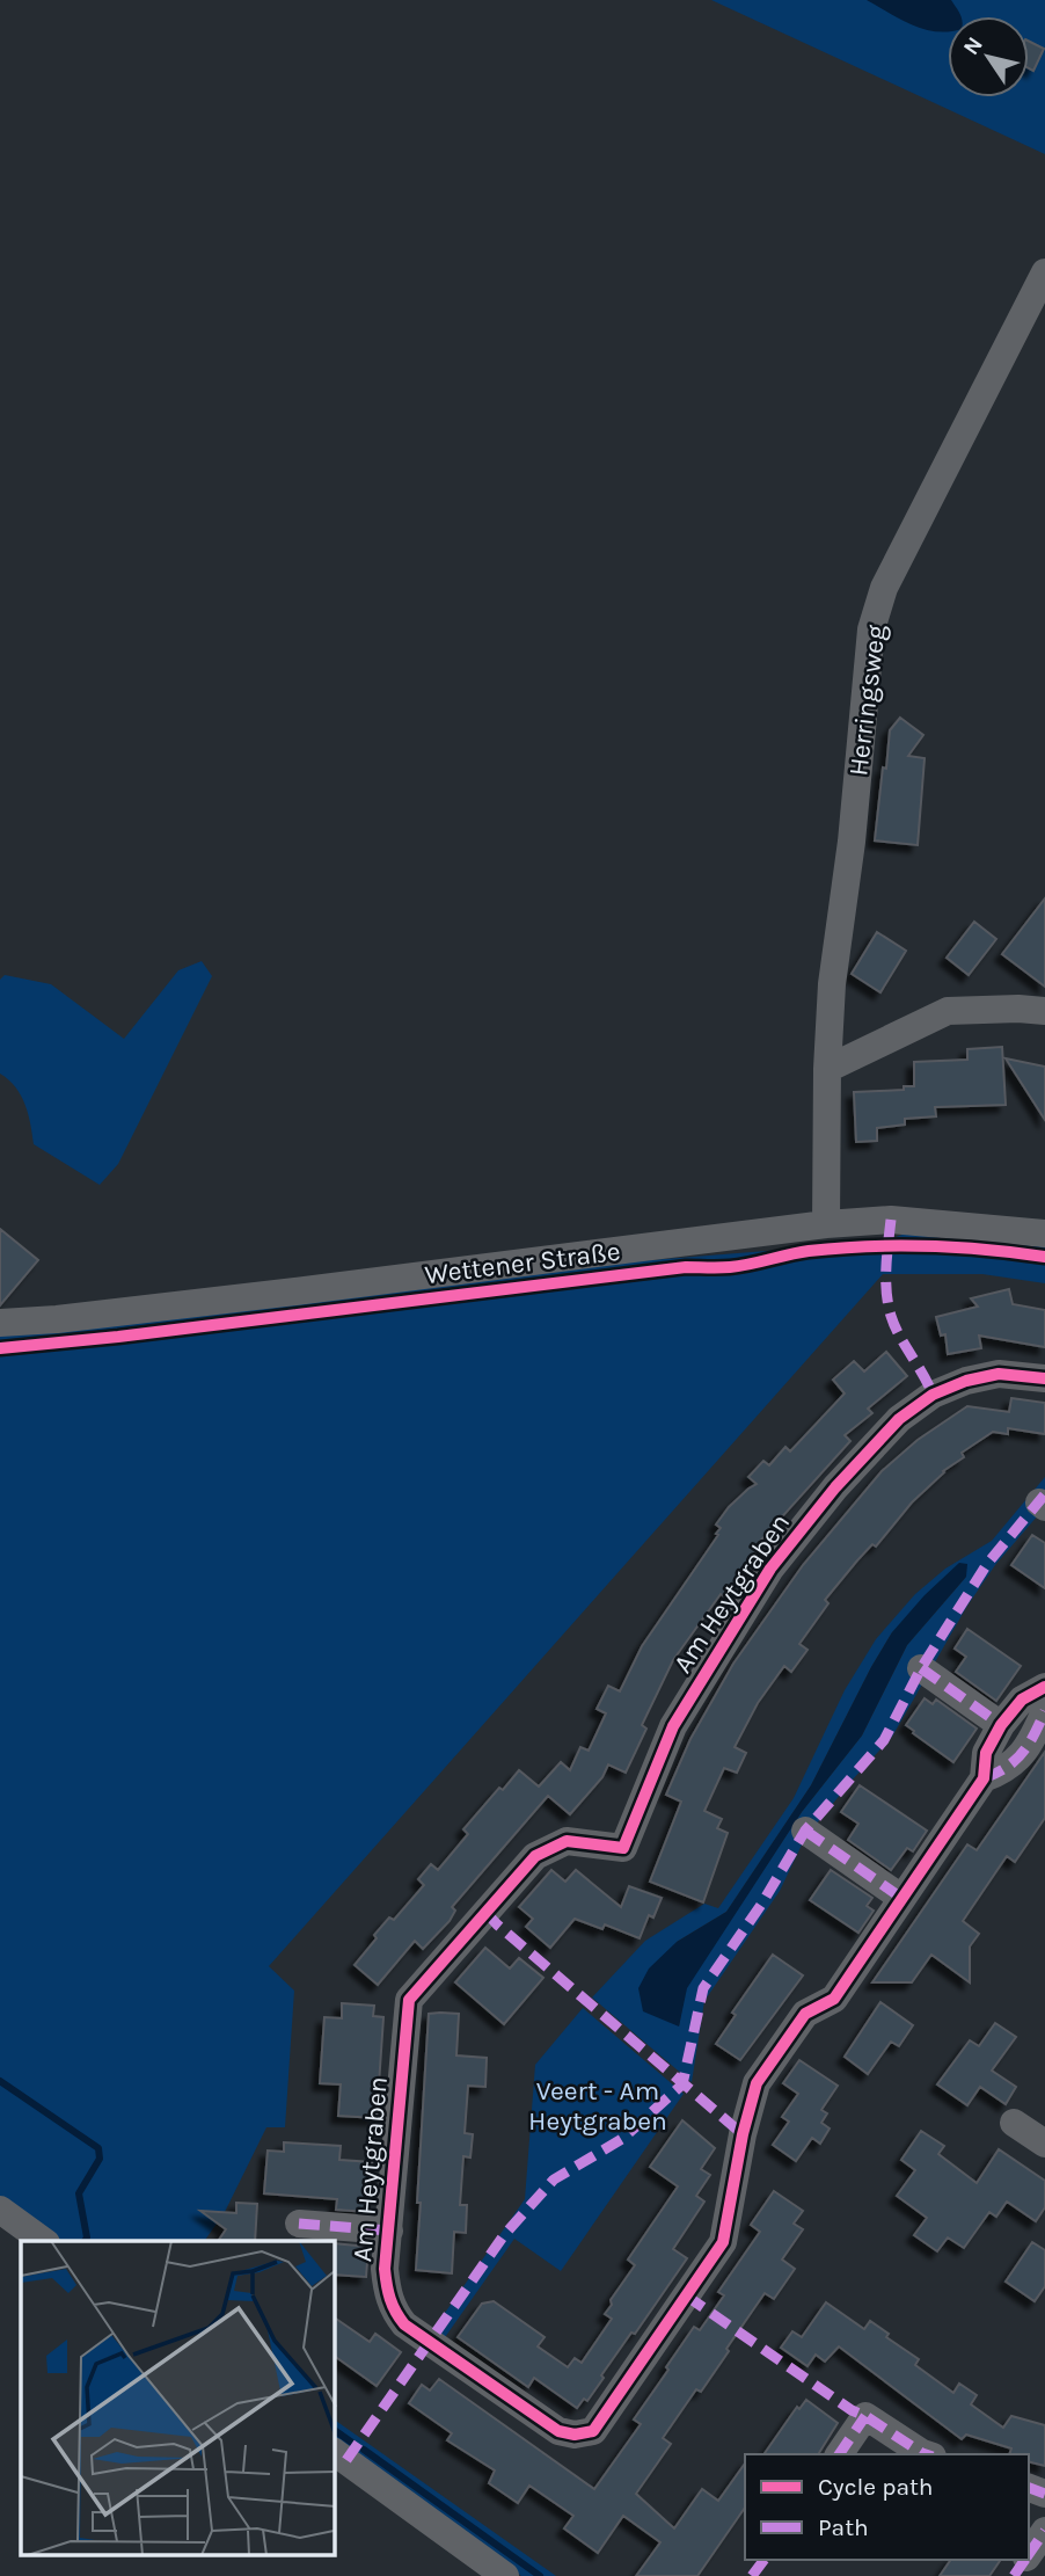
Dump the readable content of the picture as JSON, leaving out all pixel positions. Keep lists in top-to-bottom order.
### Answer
{
  "streets": {
    "street": ["Herringsweg", "Wettener Straße", "Am Heytgraben"]
  },
  "crossings": [
    ["Herringsweg", "Wettener Straße"]
  ],
  "parks": ["Veert - Am Heytgraben"],
  "legend": ["Cycle path", "Path"],
  "north": "top left"
}
